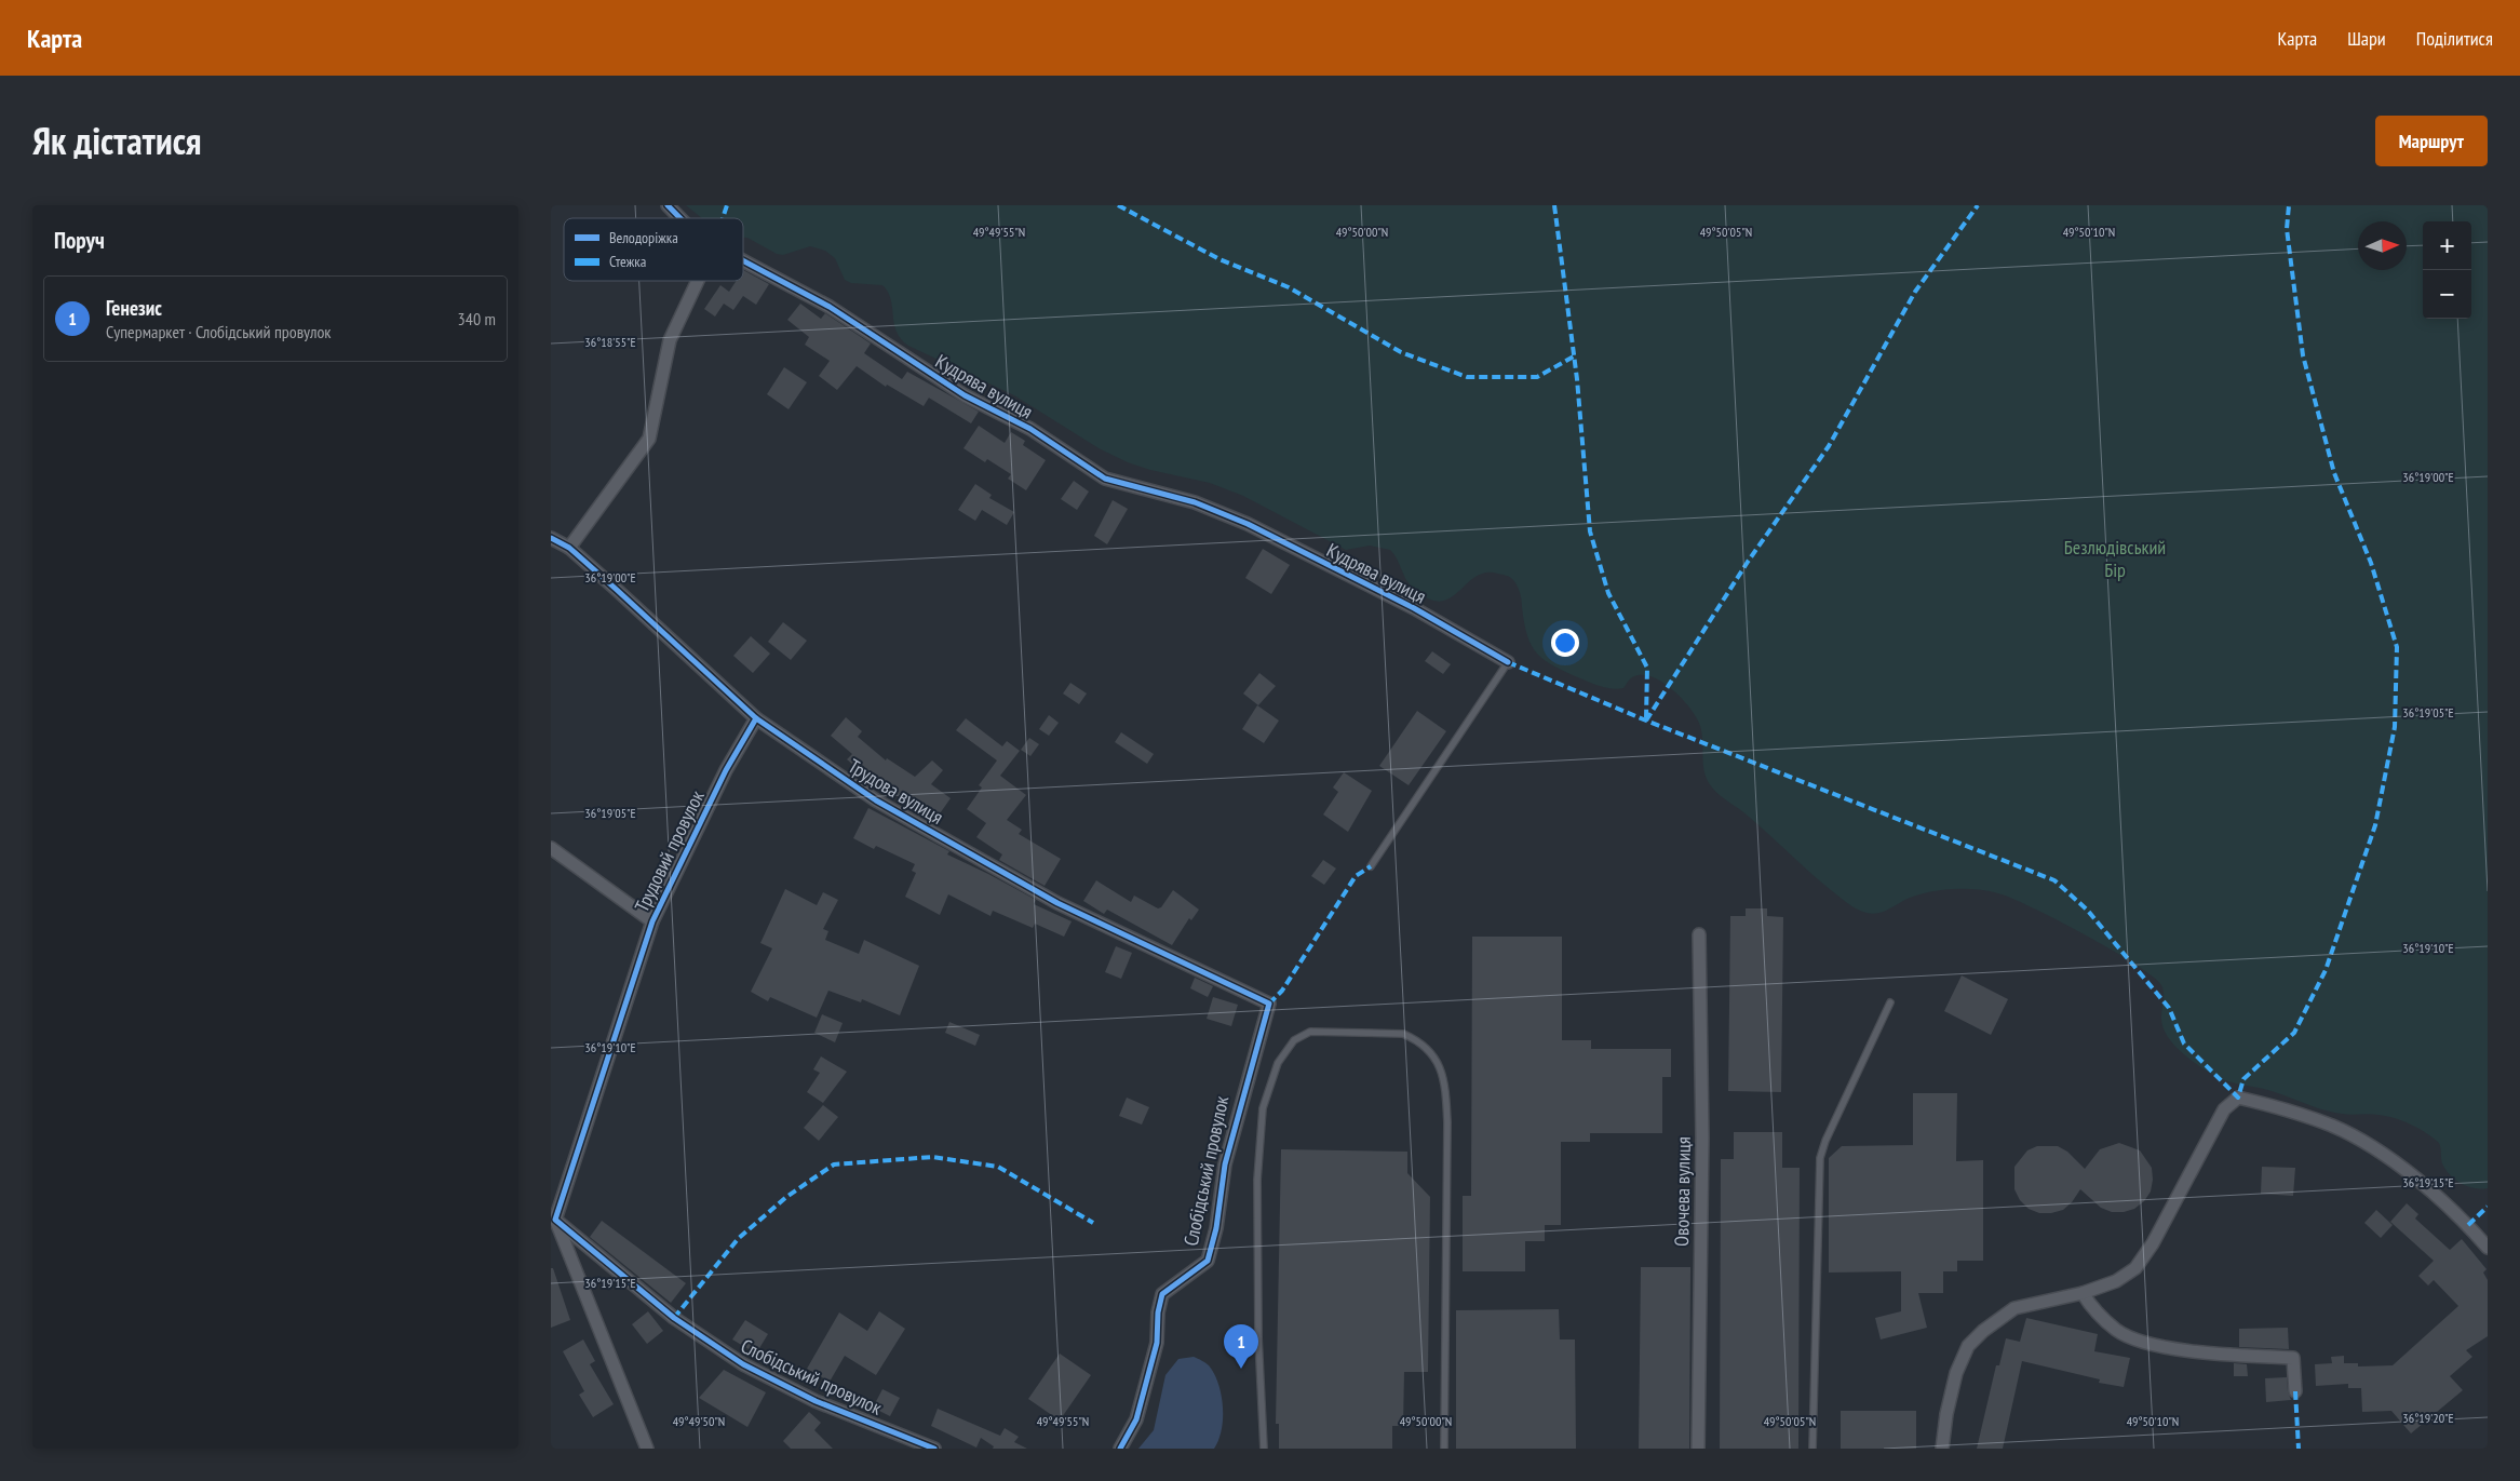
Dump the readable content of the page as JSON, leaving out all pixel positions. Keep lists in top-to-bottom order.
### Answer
{
  "streets": {
    "street": [
      "Кудрява вулиця",
      "Трудова вулиця",
      "Трудовий провулок",
      "Слобідський провулок",
      "Овочева вулиця"
    ]
  },
  "crossings": [
    ["Трудова вулиця", "Трудовий провулок"],
    ["Трудова вулиця", "Слобідський провулок"],
    ["Трудовий провулок", "Слобідський провулок"]
  ],
  "parks": ["Безлюдівський Бір"],
  "legend": ["Велодоріжка", "Стежка"],
  "north": "right",
  "page": {
    "header": "Карта",
    "nav": ["Карта", "Шари", "Поділитися"],
    "title": "Як дістатися",
    "buttons": "Маршрут",
    "heading": "Поруч",
    "map_buttons": ["+", "−"],
    "list": [
      {
        "mark": "1",
        "name": "Генезис",
        "note": "Супермаркет · Слобідський провулок",
        "value": "340 m"
      }
    ],
    "pins": "1"
  },
  "coordinates": [
    "49°49'55\"N",
    "49°50'00\"N",
    "49°50'05\"N",
    "49°50'10\"N",
    "36°18'55\"E",
    "36°19'00\"E",
    "36°19'05\"E",
    "36°19'10\"E",
    "36°19'15\"E",
    "36°19'20\"E",
    "49°49'50\"N"
  ]
}
